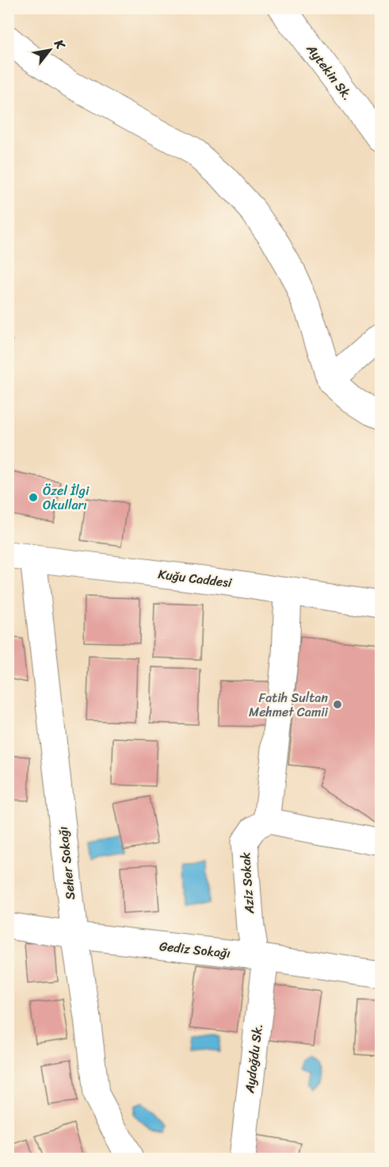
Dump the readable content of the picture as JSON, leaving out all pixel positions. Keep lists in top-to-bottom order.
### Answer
{
  "streets": {
    "street": [
      "Aytekin Sk.",
      "Kuğu Caddesi",
      "Seher Sokağı",
      "Aziz Sokak",
      "Gediz Sokağı",
      "Aydoğdu Sk."
    ]
  },
  "crossings": [
    ["Kuğu Caddesi", "Seher Sokağı"],
    ["Seher Sokağı", "Gediz Sokağı"],
    ["Aziz Sokak", "Gediz Sokağı"],
    ["Aziz Sokak", "Aydoğdu Sk."],
    ["Gediz Sokağı", "Aydoğdu Sk."]
  ],
  "places": ["Özel İlgi Okulları", "Fatih Sultan Mehmet Camii"],
  "north": "top right"
}
